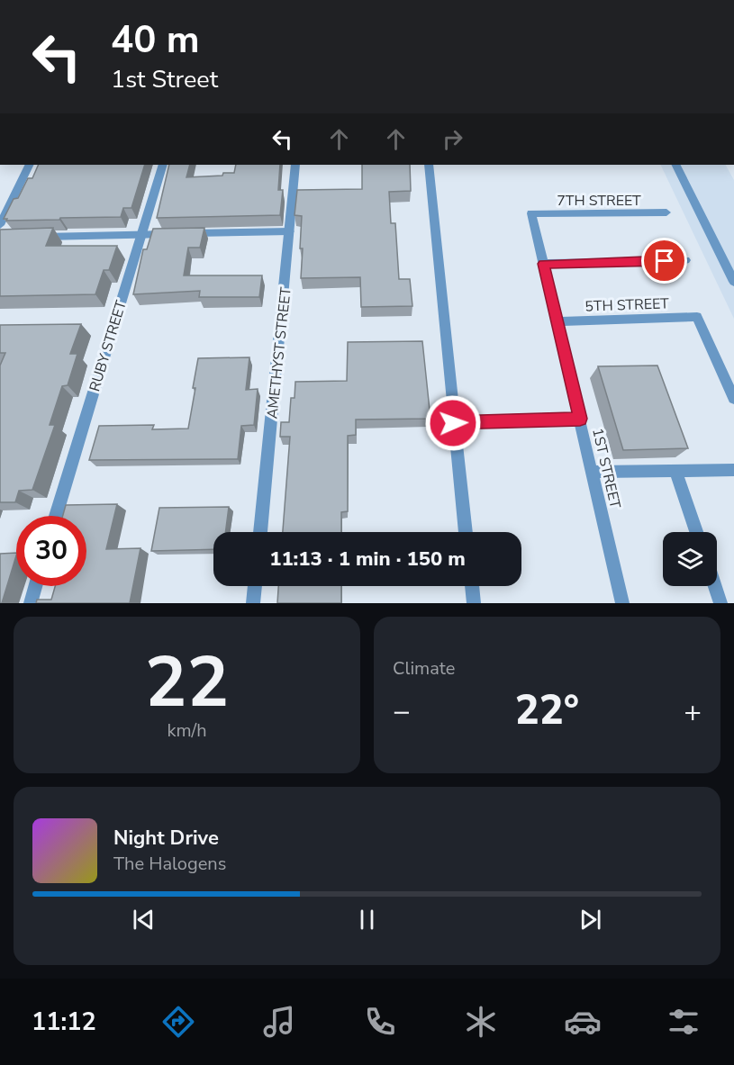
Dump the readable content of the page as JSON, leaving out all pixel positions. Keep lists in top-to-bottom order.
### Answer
{
  "streets": {
    "street": [
      "7TH STREET",
      "5TH STREET",
      "RUBY STREET",
      "AMETHYST STREET",
      "1ST STREET"
    ]
  },
  "crossings": [
    ["7TH STREET", "1ST STREET"],
    ["5TH STREET", "1ST STREET"]
  ],
  "page": {
    "turn": ["40 m", "1st Street"],
    "limit": "30",
    "trip": "11:13 · 1 min · 150 m",
    "tile": [
      ["22", "km/h"],
      "Climate"
    ],
    "heat": ["−", "22°", "+"],
    "song": ["Night Drive", "The Halogens"],
    "tabs": "11:12"
  }
}
